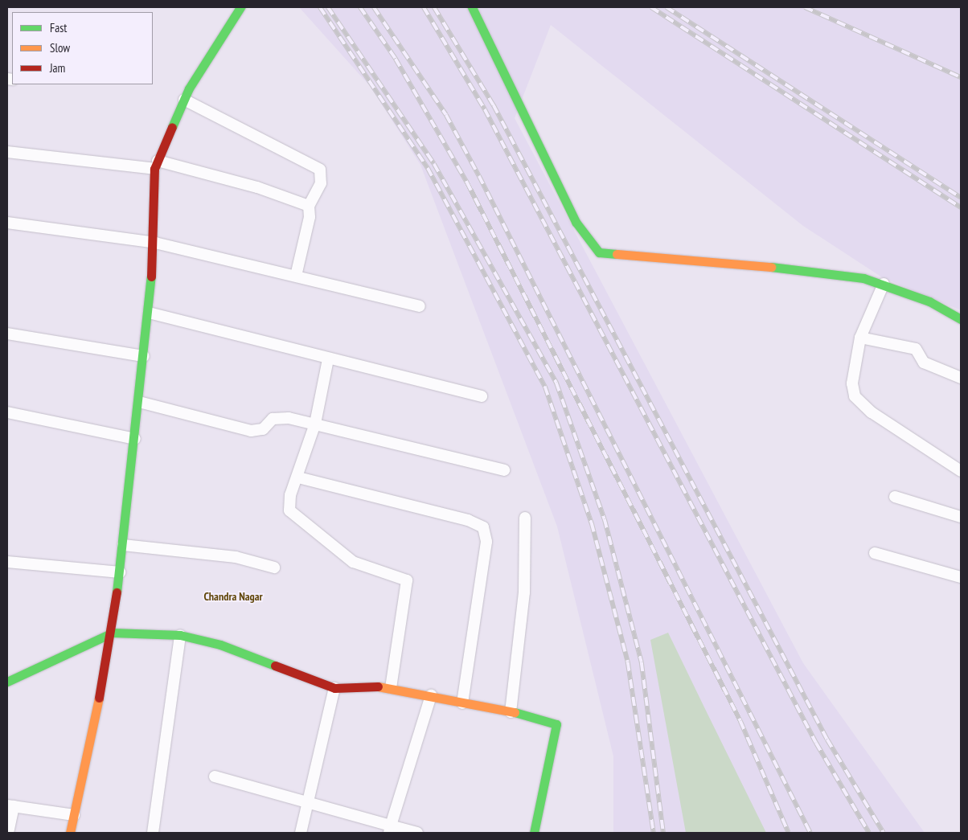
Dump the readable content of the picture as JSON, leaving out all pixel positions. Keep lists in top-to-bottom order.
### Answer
{
  "districts": ["Chandra Nagar"],
  "legend": ["Fast", "Slow", "Jam"]
}
